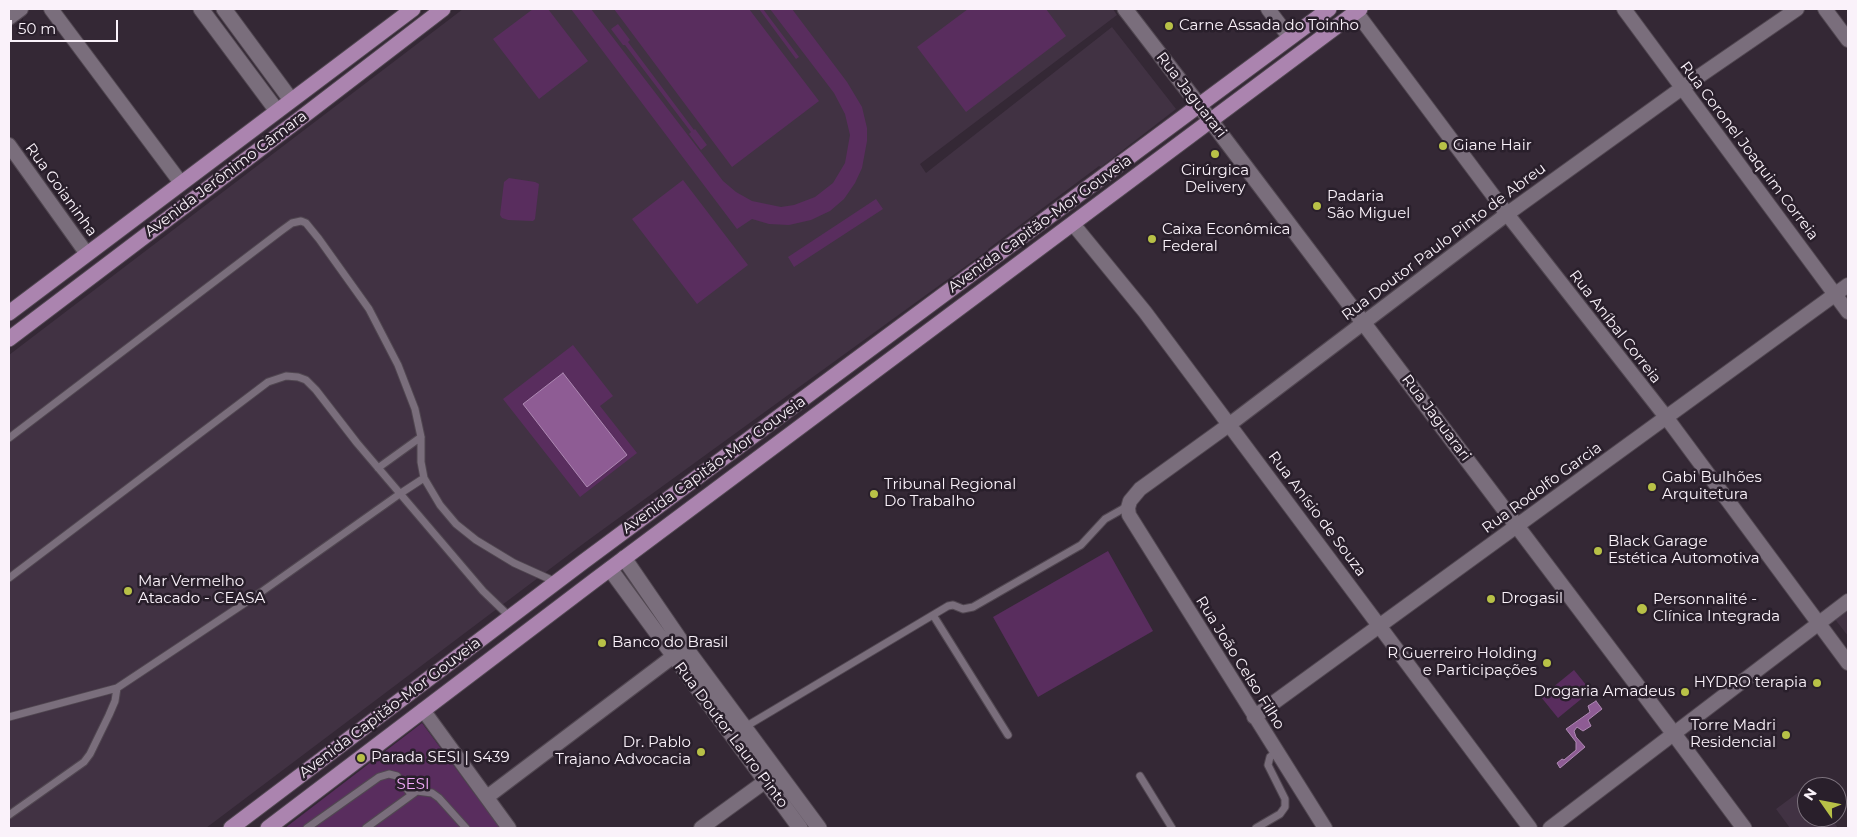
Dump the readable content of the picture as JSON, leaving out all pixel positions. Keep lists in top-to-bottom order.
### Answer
{
  "streets": {
    "main road": [
      "Rua Jaguarari",
      "Avenida Jerônimo Câmara",
      "Avenida Capitão-Mor Gouveia",
      "Rua Doutor Lauro Pinto"
    ],
    "street": [
      "Rua Coronel Joaquim Correia",
      "Rua Goianinha",
      "Rua Doutor Paulo Pinto de Abreu",
      "Rua Aníbal Correia",
      "Rua Rodolfo Garcia",
      "Rua Anísio de Souza",
      "Rua João Celso Filho"
    ]
  },
  "crossings": [
    ["Rua Jaguarari", "Avenida Capitão-Mor Gouveia"],
    ["Rua Jaguarari", "Rua Doutor Paulo Pinto de Abreu"],
    ["Rua Jaguarari", "Rua Rodolfo Garcia"],
    ["Rua Coronel Joaquim Correia", "Rua Doutor Paulo Pinto de Abreu"],
    ["Rua Coronel Joaquim Correia", "Rua Rodolfo Garcia"],
    ["Avenida Jerônimo Câmara", "Rua Goianinha"],
    ["Avenida Capitão-Mor Gouveia", "Rua Aníbal Correia"],
    ["Avenida Capitão-Mor Gouveia", "Rua Anísio de Souza"],
    ["Avenida Capitão-Mor Gouveia", "Rua Doutor Lauro Pinto"],
    ["Rua Doutor Paulo Pinto de Abreu", "Rua Aníbal Correia"],
    ["Rua Doutor Paulo Pinto de Abreu", "Rua Anísio de Souza"],
    ["Rua Doutor Paulo Pinto de Abreu", "Rua João Celso Filho"],
    ["Rua Aníbal Correia", "Rua Rodolfo Garcia"],
    ["Rua Rodolfo Garcia", "Rua Anísio de Souza"],
    ["Rua Rodolfo Garcia", "Rua João Celso Filho"]
  ],
  "parks": ["SESI"],
  "places": [
    "Carne Assada do Toinho",
    "Giane Hair",
    "Cirúrgica Delivery",
    "Padaria São Miguel",
    "Caixa Econômica Federal",
    "Gabi Bulhões Arquitetura",
    "Tribunal Regional Do Trabalho",
    "Black Garage Estética Automotiva",
    "Mar Vermelho Atacado - CEASA",
    "Drogasil",
    "Personnalité - Clínica Integrada",
    "Banco do Brasil",
    "R Guerreiro Holding e Participações",
    "HYDRO terapia",
    "Drogaria Amadeus",
    "Torre Madri Residencial",
    "Dr. Pablo Trajano Advocacia",
    "Parada SESI | S439"
  ],
  "scale_bar": "50 m",
  "north": "top left"
}
